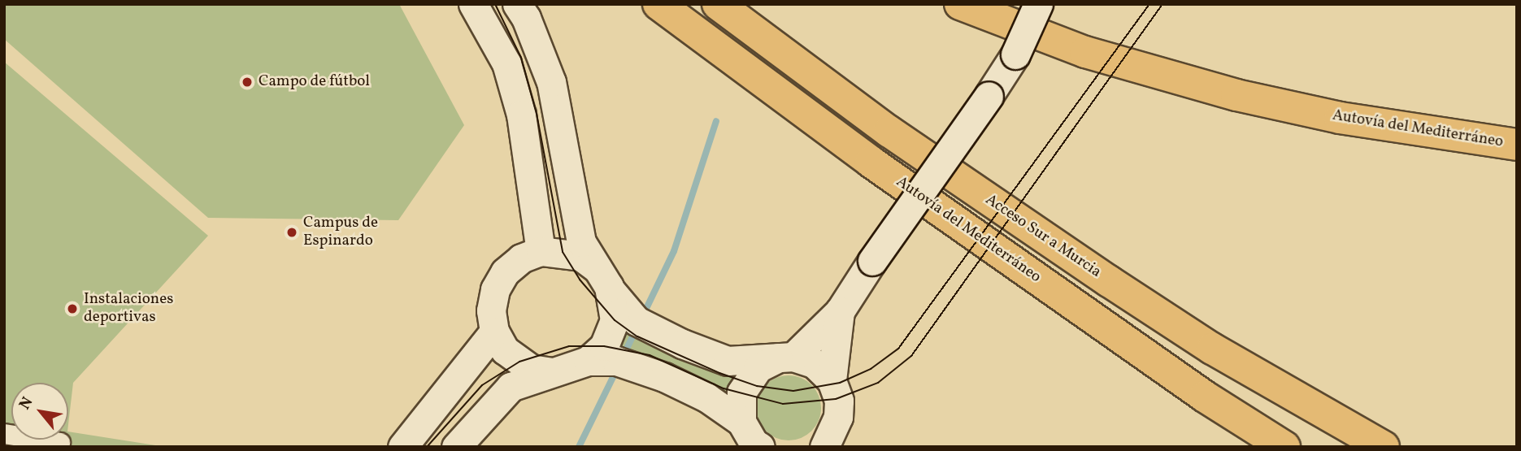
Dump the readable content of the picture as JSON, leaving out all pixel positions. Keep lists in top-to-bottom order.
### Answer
{
  "streets": {
    "highway": ["Autovía del Mediterráneo", "Acceso Sur a Murcia"]
  },
  "places": ["Campo de fútbol", "Campus de Espinardo", "Instalaciones deportivas"],
  "north": "top left"
}
